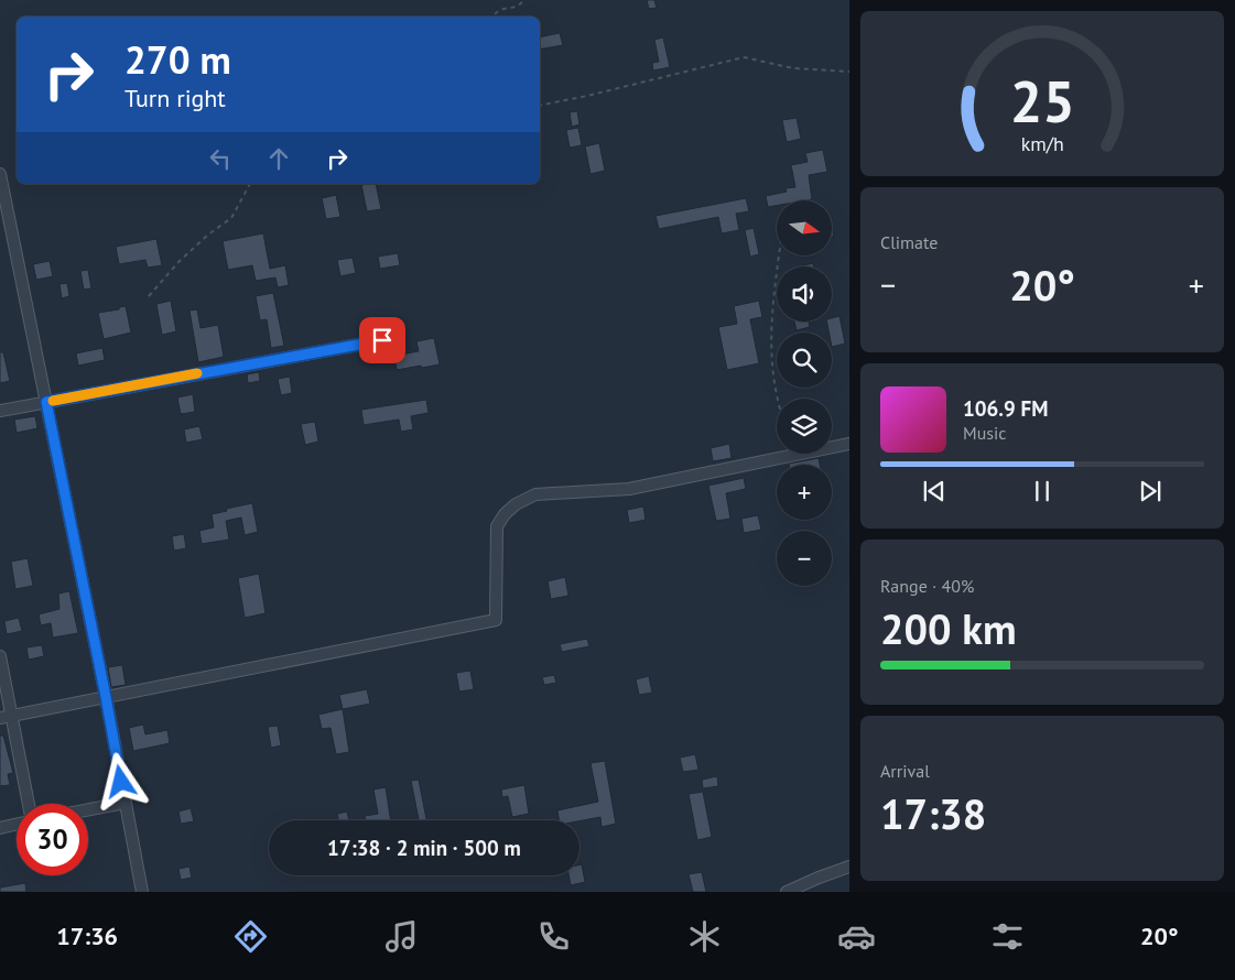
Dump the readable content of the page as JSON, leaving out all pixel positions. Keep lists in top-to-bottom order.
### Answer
{
  "north": "right",
  "page": {
    "turn": ["270 m", "Turn right"],
    "tile": [
      "Climate",
      ["Range · 40%", "200 km"],
      ["Arrival", "17:38"]
    ],
    "map_buttons": ["+", "−"],
    "heat": ["−", "20°", "+"],
    "song": ["106.9 FM", "Music"],
    "limit": "30",
    "trip": "17:38 · 2 min · 500 m",
    "tabs": ["17:36", "20°"],
    "gauge": ["25", "km/h"]
  }
}
